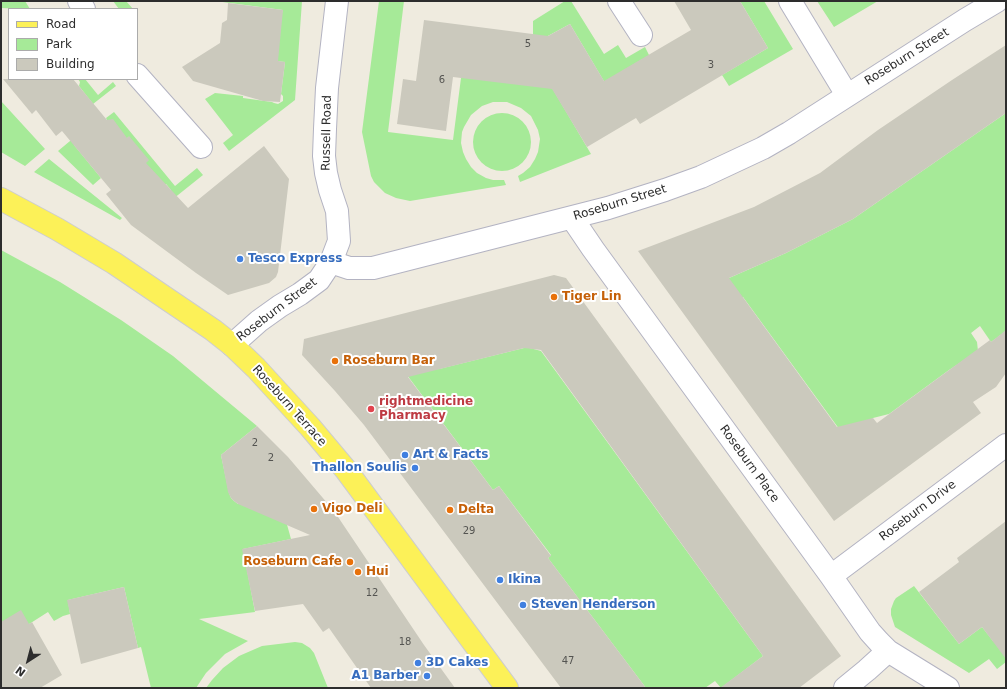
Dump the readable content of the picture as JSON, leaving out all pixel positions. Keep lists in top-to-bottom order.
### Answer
{
  "streets": {
    "main road": ["Roseburn Terrace"],
    "street": [
      "Roseburn Street",
      "Russell Road",
      "Roseburn Place",
      "Roseburn Drive"
    ]
  },
  "crossings": [
    ["Roseburn Street", "Russell Road"],
    ["Roseburn Street", "Roseburn Terrace"],
    ["Roseburn Street", "Roseburn Place"],
    ["Roseburn Place", "Roseburn Drive"]
  ],
  "places": [
    "Tesco Express",
    "Tiger Lin",
    "Roseburn Bar",
    "rightmedicine Pharmacy",
    "Art & Facts",
    "Thallon Soulis",
    "Vigo Deli",
    "Delta",
    "Roseburn Cafe",
    "Hui",
    "Ikina",
    "Steven Henderson",
    "3D Cakes",
    "A1 Barber"
  ],
  "house_numbers": [
    "5",
    "3",
    "6",
    "2",
    "2",
    "29",
    "12",
    "18",
    "47"
  ],
  "legend": ["Road", "Park", "Building"],
  "north": "bottom left"
}
